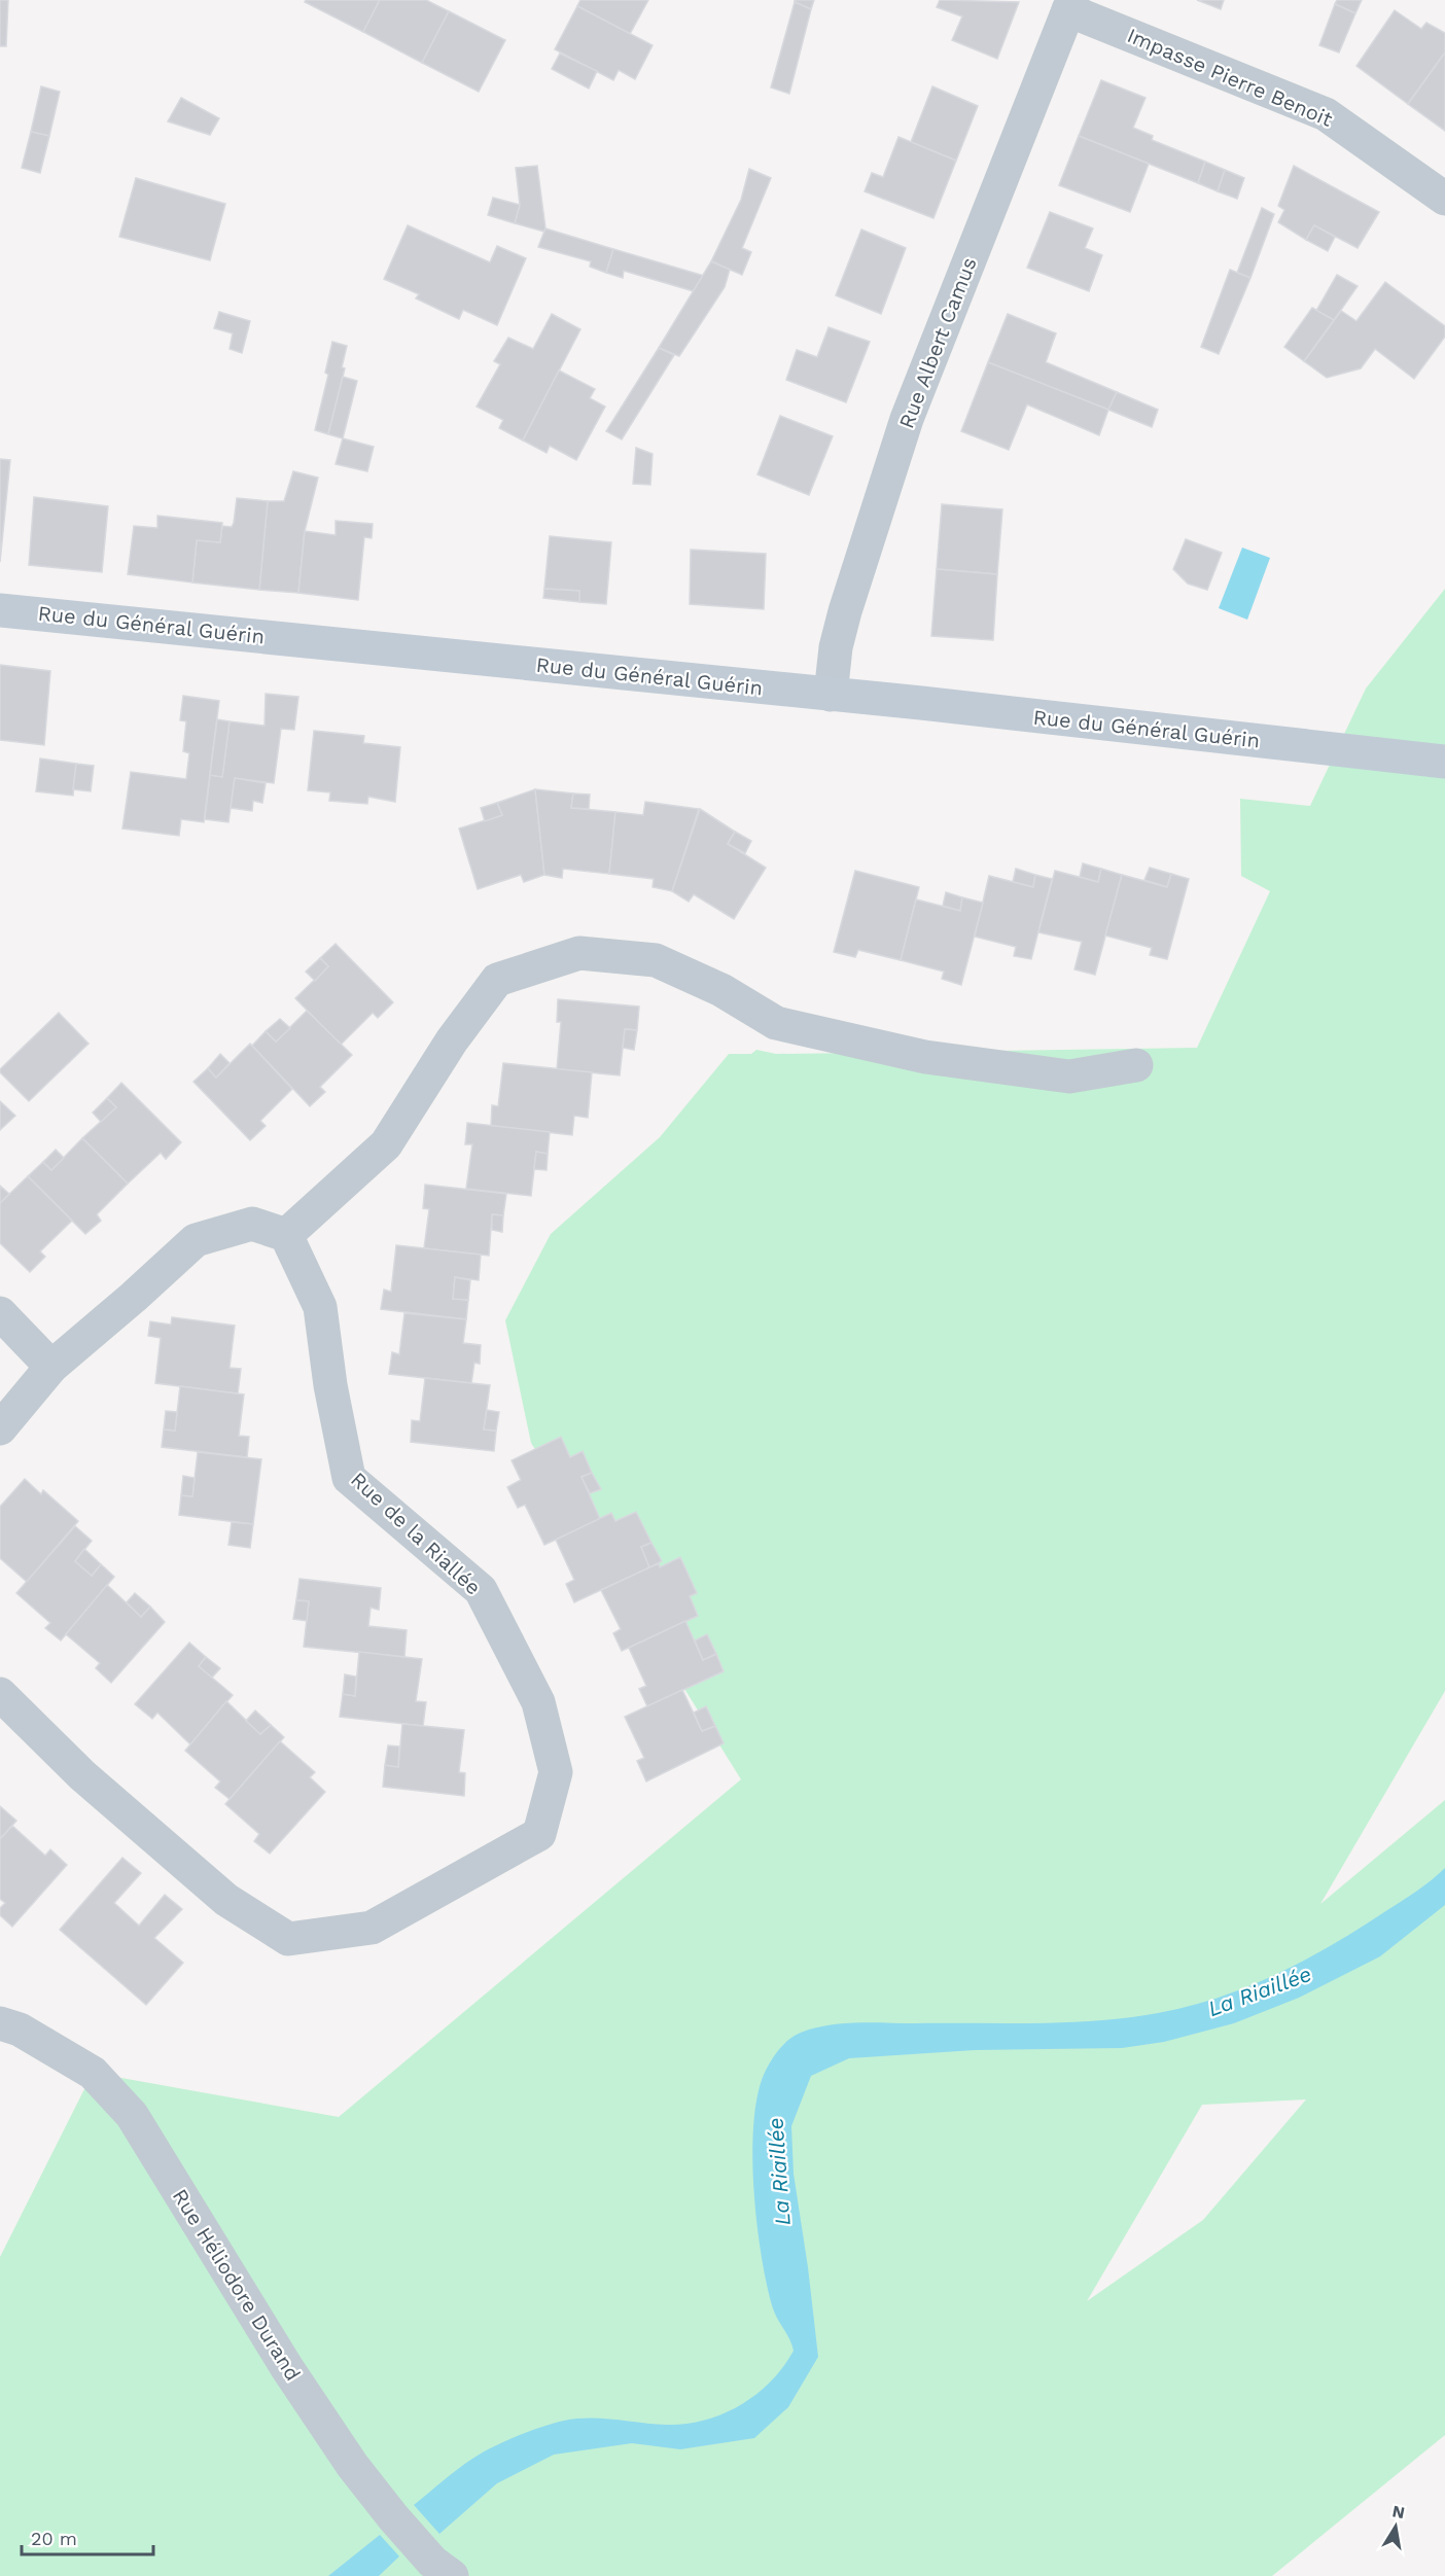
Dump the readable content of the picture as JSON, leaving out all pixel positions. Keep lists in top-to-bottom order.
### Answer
{
  "streets": {
    "main road": ["Rue du Général Guérin"],
    "street": [
      "Impasse Pierre Benoit",
      "Rue Albert Camus",
      "Rue de la Riallée",
      "Rue Héliodore Durand"
    ]
  },
  "crossings": [
    ["Impasse Pierre Benoit", "Rue Albert Camus"],
    ["Rue Albert Camus", "Rue du Général Guérin"]
  ],
  "water": ["La Riaillée"],
  "scale_bar": "20 m",
  "north": "top"
}
